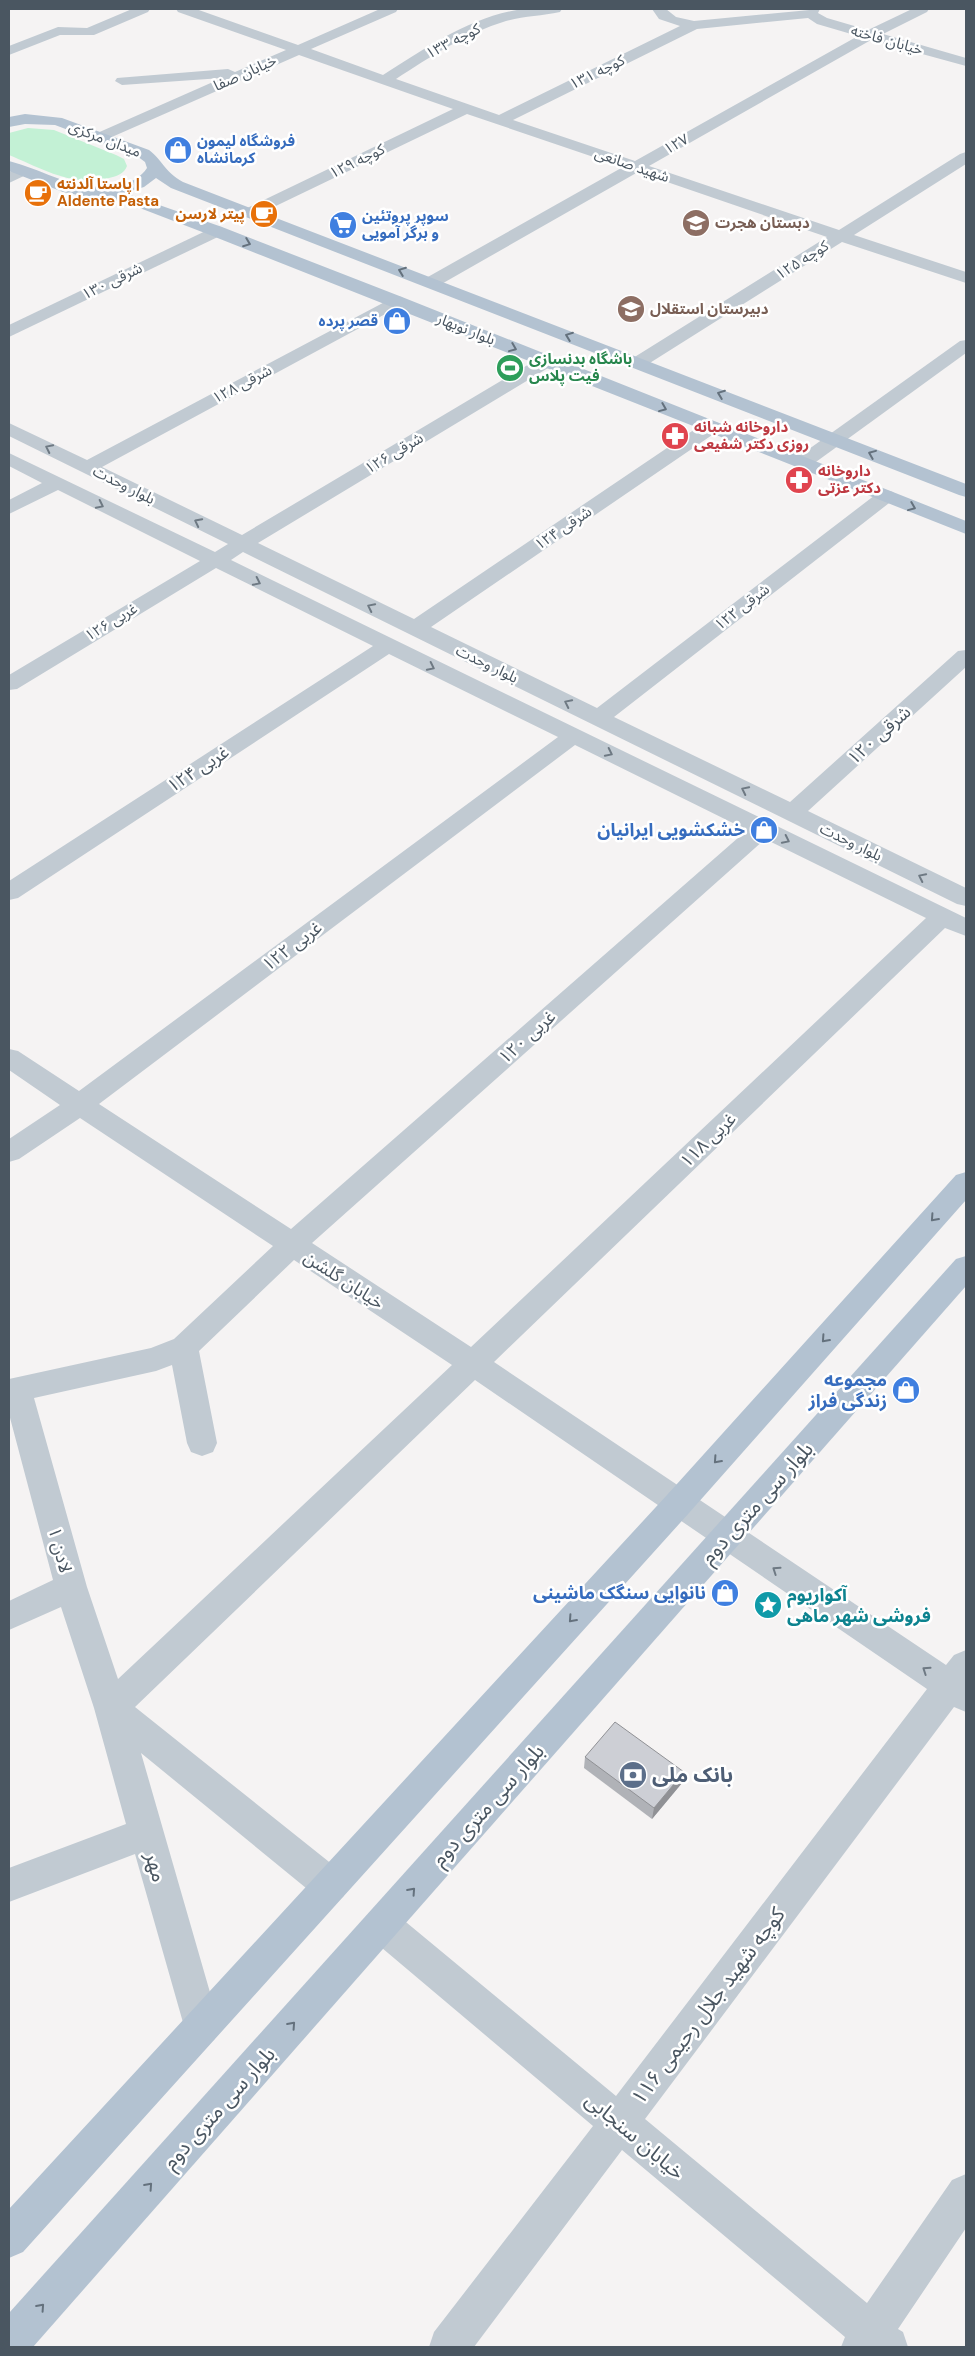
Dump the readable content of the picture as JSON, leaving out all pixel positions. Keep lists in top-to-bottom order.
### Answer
{
  "streets": {
    "main road": ["میدان مرکزی", "بلوار نوبهار", "بلوار سی متری دوم"],
    "street": [
      "خیابان فاخته",
      "کوچه ۱۳۳",
      "کوچه ۱۳۱",
      "خیابان صفا",
      "۱۲۷",
      "کوچه ۱۲۹",
      "شهید صانعی",
      "کوچه ۱۲۵",
      "۱۳۰ شرقی",
      "۱۲۸ شرقی",
      "۱۲۶ شرقی",
      "بلوار وحدت",
      "۱۲۴ شرقی",
      "۱۲۲ شرقی",
      "۱۲۶ غربی",
      "۱۲۰ شرقی",
      "۱۲۴ غربی",
      "۱۲۲ غربی",
      "۱۲۰ غربی",
      "۱۱۸ غربی",
      "خیابان گلشن",
      "لادن ۱",
      "مهر",
      "کوچه شهید جلال رحیمی ۱۱۶",
      "خیابان سنجابی"
    ]
  },
  "crossings": [
    ["خیابان فاخته", "۱۲۷"],
    ["کوچه ۱۳۳", "شهید صانعی"],
    ["کوچه ۱۳۱", "شهید صانعی"],
    ["خیابان صفا", "میدان مرکزی"],
    ["خیابان صفا", "شهید صانعی"],
    ["میدان مرکزی", "بلوار نوبهار"],
    ["۱۲۷", "شهید صانعی"],
    ["۱۲۷", "بلوار نوبهار"],
    ["کوچه ۱۲۹", "شهید صانعی"],
    ["کوچه ۱۲۹", "بلوار نوبهار"],
    ["شهید صانعی", "کوچه ۱۲۵"],
    ["کوچه ۱۲۵", "بلوار نوبهار"],
    ["۱۳۰ شرقی", "بلوار نوبهار"],
    ["بلوار نوبهار", "۱۲۸ شرقی"],
    ["بلوار نوبهار", "۱۲۶ شرقی"],
    ["بلوار نوبهار", "۱۲۴ شرقی"],
    ["بلوار نوبهار", "۱۲۲ شرقی"],
    ["۱۲۸ شرقی", "بلوار وحدت"],
    ["۱۲۶ شرقی", "بلوار وحدت"],
    ["۱۲۶ شرقی", "۱۲۶ غربی"],
    ["بلوار وحدت", "۱۲۴ شرقی"],
    ["بلوار وحدت", "۱۲۲ شرقی"],
    ["بلوار وحدت", "۱۲۶ غربی"],
    ["بلوار وحدت", "۱۲۰ شرقی"],
    ["بلوار وحدت", "۱۲۴ غربی"],
    ["بلوار وحدت", "۱۲۲ غربی"],
    ["بلوار وحدت", "۱۲۰ غربی"],
    ["بلوار وحدت", "۱۱۸ غربی"],
    ["۱۲۲ غربی", "خیابان گلشن"],
    ["۱۲۰ غربی", "خیابان گلشن"],
    ["۱۱۸ غربی", "خیابان گلشن"],
    ["۱۱۸ غربی", "لادن ۱"],
    ["۱۱۸ غربی", "مهر"],
    ["خیابان گلشن", "بلوار سی متری دوم"],
    ["خیابان گلشن", "کوچه شهید جلال رحیمی ۱۱۶"],
    ["بلوار سی متری دوم", "خیابان سنجابی"],
    ["لادن ۱", "مهر"],
    ["کوچه شهید جلال رحیمی ۱۱۶", "خیابان سنجابی"]
  ],
  "places": {
    "shop": [
      "فروشگاه لیمون کرمانشاه",
      "قصر پرده",
      "خشکشویی ایرانیان",
      "مجموعه زندگی فراز",
      "نانوایی سنگک ماشینی"
    ],
    "cafe": ["پاستا آلدنته | Aldente Pasta", "پیتر لارسن"],
    "school or university": ["دبستان هجرت", "دبیرستان استقلال"],
    "supermarket": ["سوپر پروتئین و برگر آمویی"],
    "sports": ["باشگاه بدنسازی فیت پلاس"],
    "pharmacy": ["داروخانه شبانه روزی دکتر شفیعی", "داروخانه دکتر عزتی"],
    "place": ["آکواریوم فروشی شهر ماهی"],
    "bank": ["بانک ملی"]
  }
}
